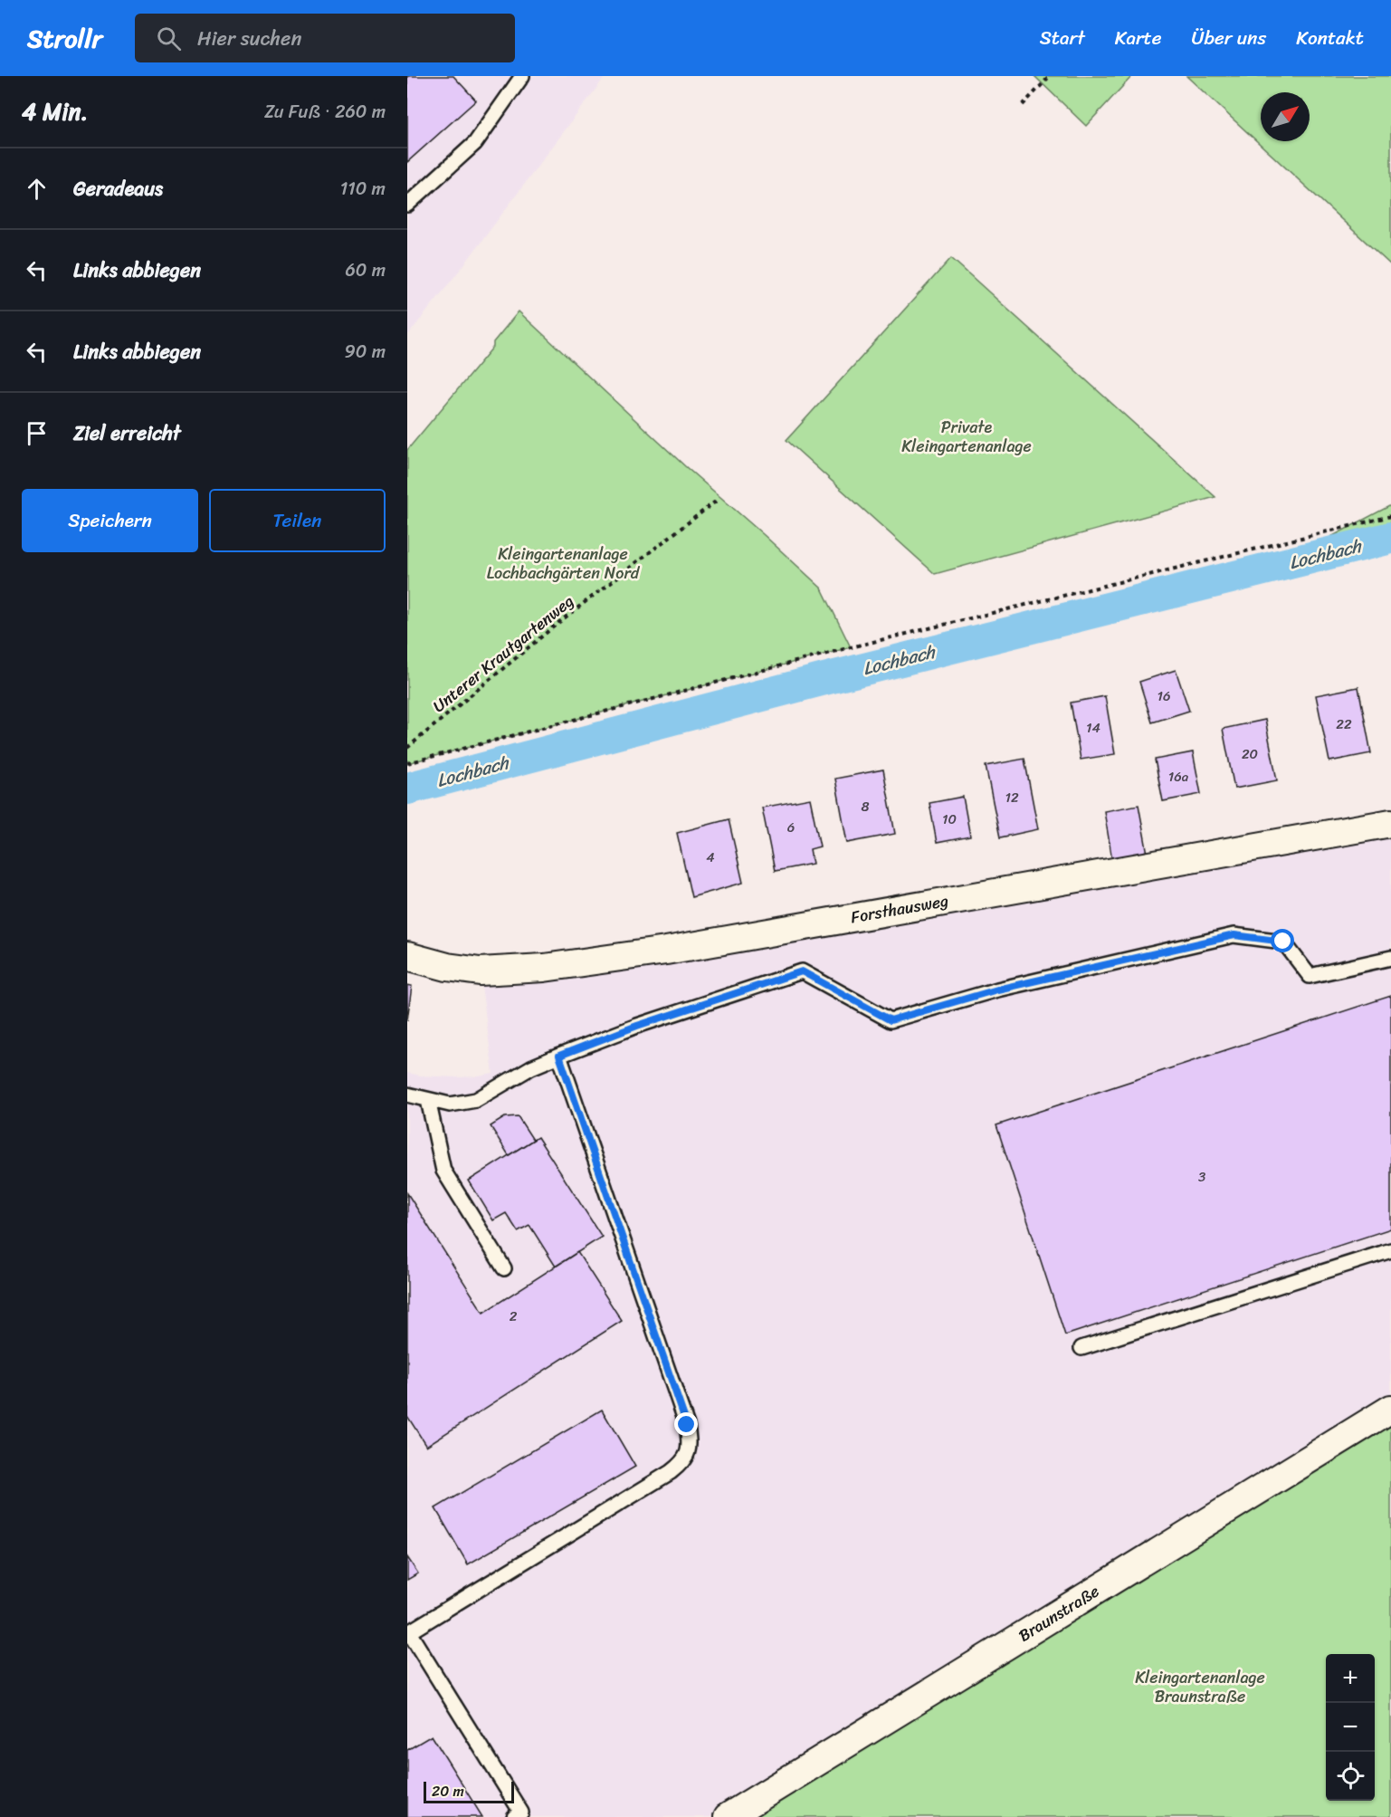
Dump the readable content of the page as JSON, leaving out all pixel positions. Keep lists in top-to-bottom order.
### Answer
{
  "streets": {
    "street": ["Forsthausweg", "Braunstraße"],
    "path": ["Unterer Krautgartenweg"]
  },
  "water": ["Lochbach"],
  "parks": ["Private Kleingartenanlage", "Kleingartenanlage Lochbachgärten Nord", "Kleingartenanlage Braunstraße"],
  "house_numbers": [
    "16",
    "22",
    "14",
    "20",
    "16a",
    "12",
    "8",
    "10",
    "6",
    "4",
    "3",
    "2"
  ],
  "scale_bar": "20 m",
  "north": "top right",
  "page": {
    "header": "Strollr",
    "search": "Hier suchen",
    "nav": [
      "Start",
      "Karte",
      "Über uns",
      "Kontakt"
    ],
    "heading": ["4 Min.", "Zu Fuß · 260 m"],
    "list": [
      ["Geradeaus", "110 m"],
      ["Links abbiegen", "60 m"],
      ["Links abbiegen", "90 m"],
      "Ziel erreicht"
    ],
    "buttons": ["Speichern", "Teilen"],
    "map_buttons": ["+", "−"],
    "scale": "20 m"
  }
}
